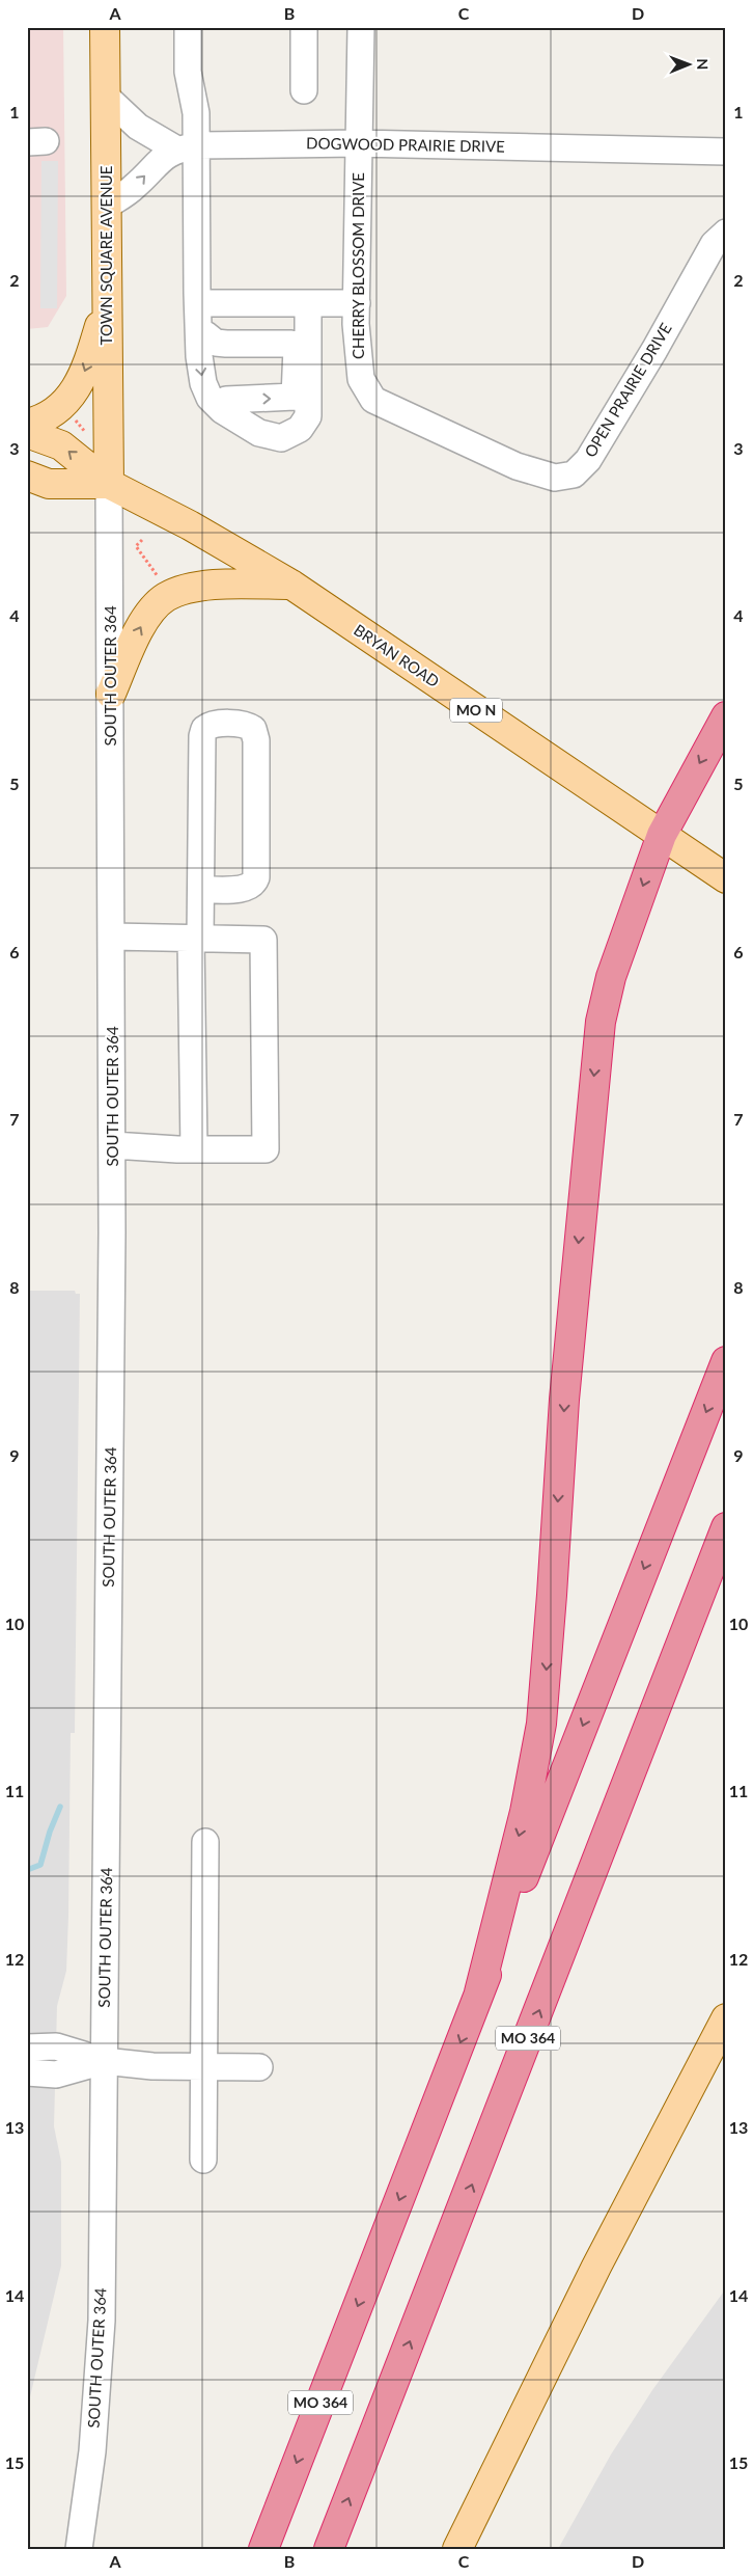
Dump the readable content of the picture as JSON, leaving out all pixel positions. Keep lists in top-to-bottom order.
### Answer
{
  "streets": {
    "highway": ["MO 364"],
    "main road": ["TOWN SQUARE AVENUE", "BRYAN ROAD", "MO N"],
    "street": [
      "DOGWOOD PRAIRIE DRIVE",
      "CHERRY BLOSSOM DRIVE",
      "OPEN PRAIRIE DRIVE",
      "SOUTH OUTER 364"
    ]
  },
  "crossings": [
    ["DOGWOOD PRAIRIE DRIVE", "CHERRY BLOSSOM DRIVE"],
    ["TOWN SQUARE AVENUE", "BRYAN ROAD"],
    ["TOWN SQUARE AVENUE", "SOUTH OUTER 364"],
    ["CHERRY BLOSSOM DRIVE", "OPEN PRAIRIE DRIVE"],
    ["BRYAN ROAD", "SOUTH OUTER 364"]
  ],
  "north": "right",
  "grid": {
    "columns": [
      "A",
      "B",
      "C",
      "D"
    ],
    "rows": [
      "1",
      "2",
      "3",
      "4",
      "5",
      "6",
      "7",
      "8",
      "9",
      "10",
      "11",
      "12",
      "13",
      "14",
      "15"
    ]
  }
}
